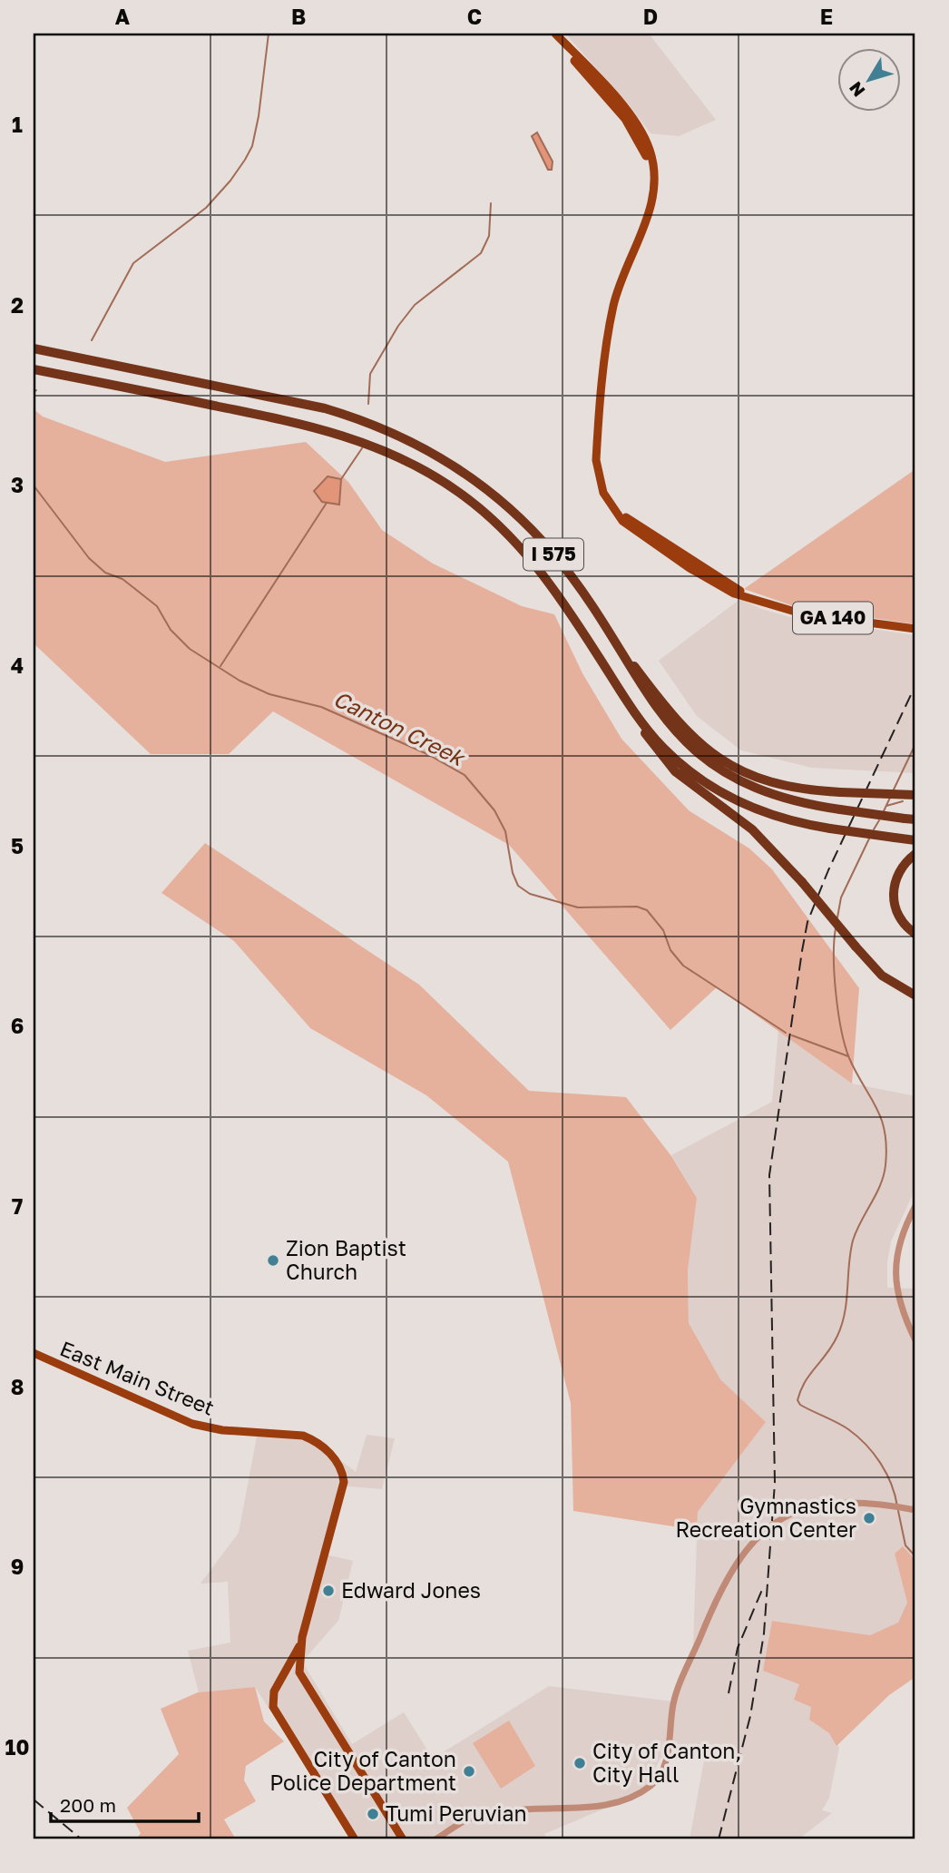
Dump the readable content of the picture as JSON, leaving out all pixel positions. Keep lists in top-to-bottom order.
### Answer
{
  "streets": {
    "highway": ["I 575"],
    "main road": ["GA 140", "East Main Street"]
  },
  "water": ["Canton Creek"],
  "places": [
    "Zion Baptist Church",
    "Gymnastics Recreation Center",
    "Edward Jones",
    "City of Canton, City Hall",
    "City of Canton Police Department",
    "Tumi Peruvian"
  ],
  "scale_bar": "200 m",
  "north": "bottom left",
  "grid": {
    "columns": [
      "A",
      "B",
      "C",
      "D",
      "E"
    ],
    "rows": [
      "1",
      "2",
      "3",
      "4",
      "5",
      "6",
      "7",
      "8",
      "9",
      "10"
    ]
  }
}
